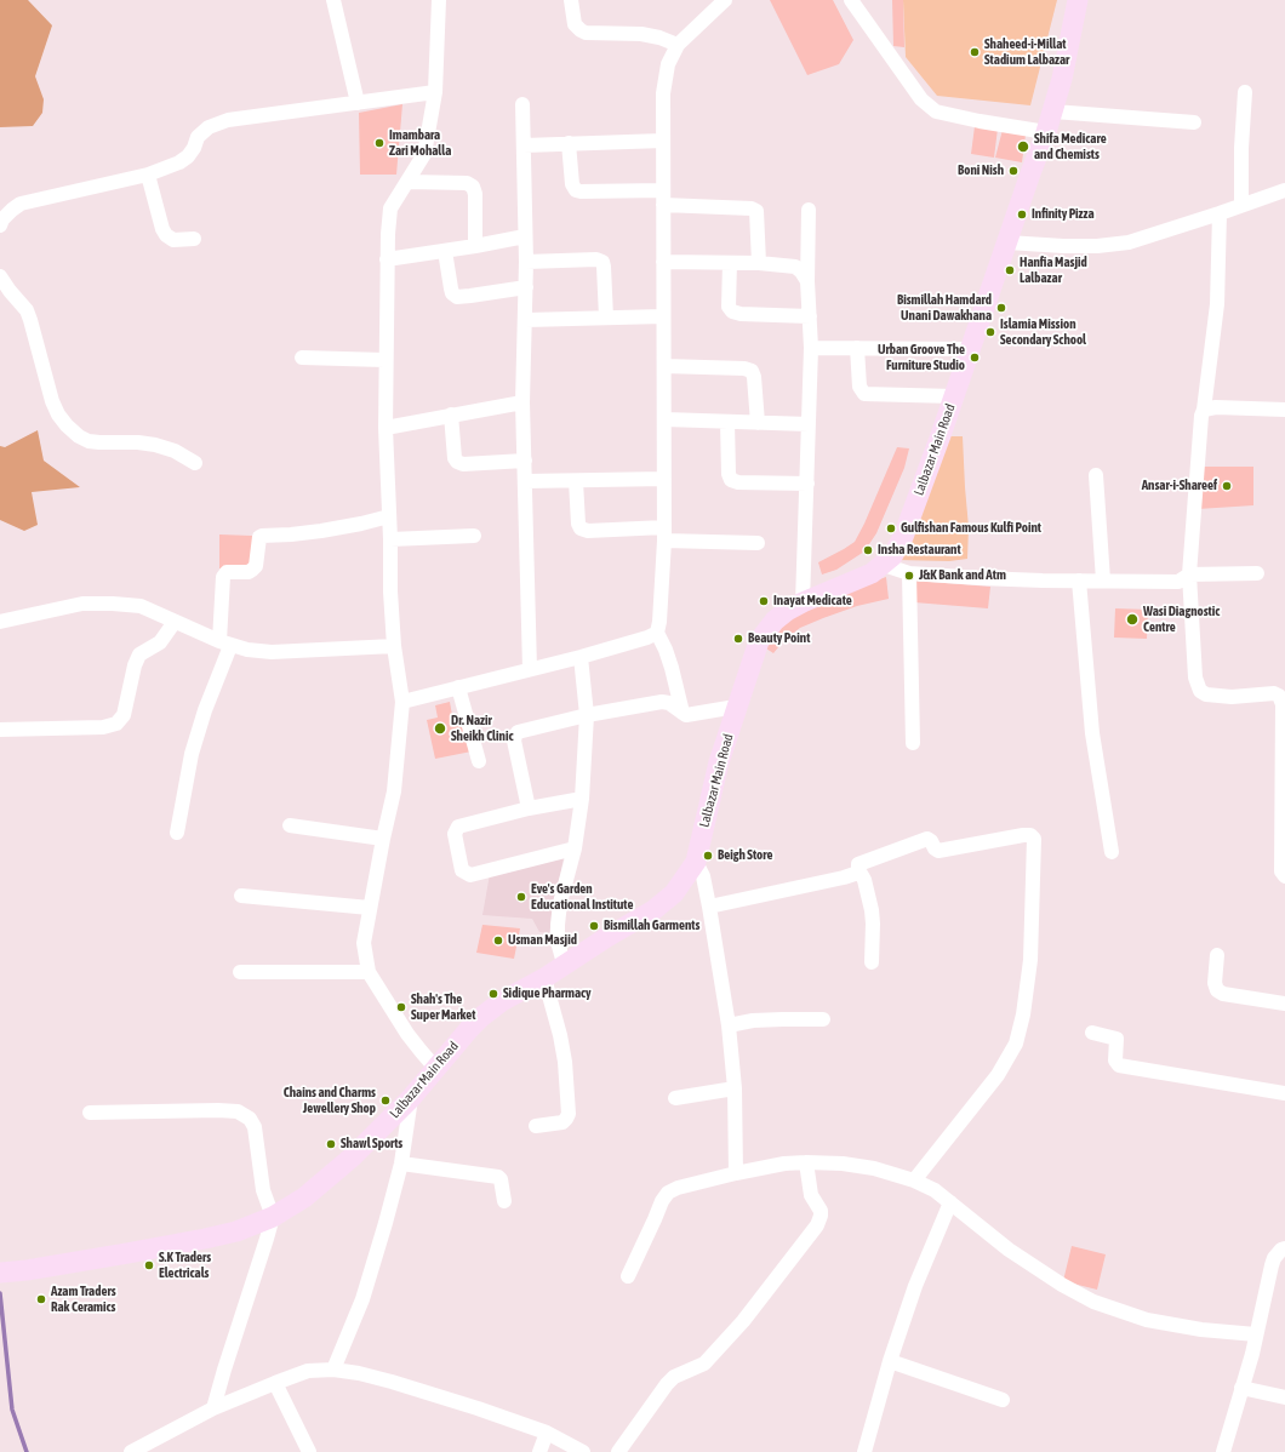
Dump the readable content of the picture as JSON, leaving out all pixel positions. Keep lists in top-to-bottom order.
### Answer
{
  "streets": {
    "main road": ["Lalbazar Main Road"]
  },
  "places": [
    "Shaheed-i-Millat Stadium Lalbazar",
    "Imambara Zari Mohalla",
    "Shifa Medicare and Chemists",
    "Boni Nish",
    "Infinity Pizza",
    "Hanfia Masjid Lalbazar",
    "Bismillah Hamdard Unani Dawakhana",
    "Islamia Mission Secondary School",
    "Urban Groove The Furniture Studio",
    "Ansar-i-Shareef",
    "Gulfishan Famous Kulfi Point",
    "Insha Restaurant",
    "J&K Bank and Atm",
    "Inayat Medicate",
    "Wasi Diagnostic Centre",
    "Beauty Point",
    "Dr. Nazir Sheikh Clinic",
    "Beigh Store",
    "Eve's Garden Educational Institute",
    "Bismillah Garments",
    "Usman Masjid",
    "Sidique Pharmacy",
    "Shah's The Super Market",
    "Chains and Charms Jewellery Shop",
    "Shawl Sports",
    "S.K Traders Electricals",
    "Azam Traders Rak Ceramics"
  ]
}
